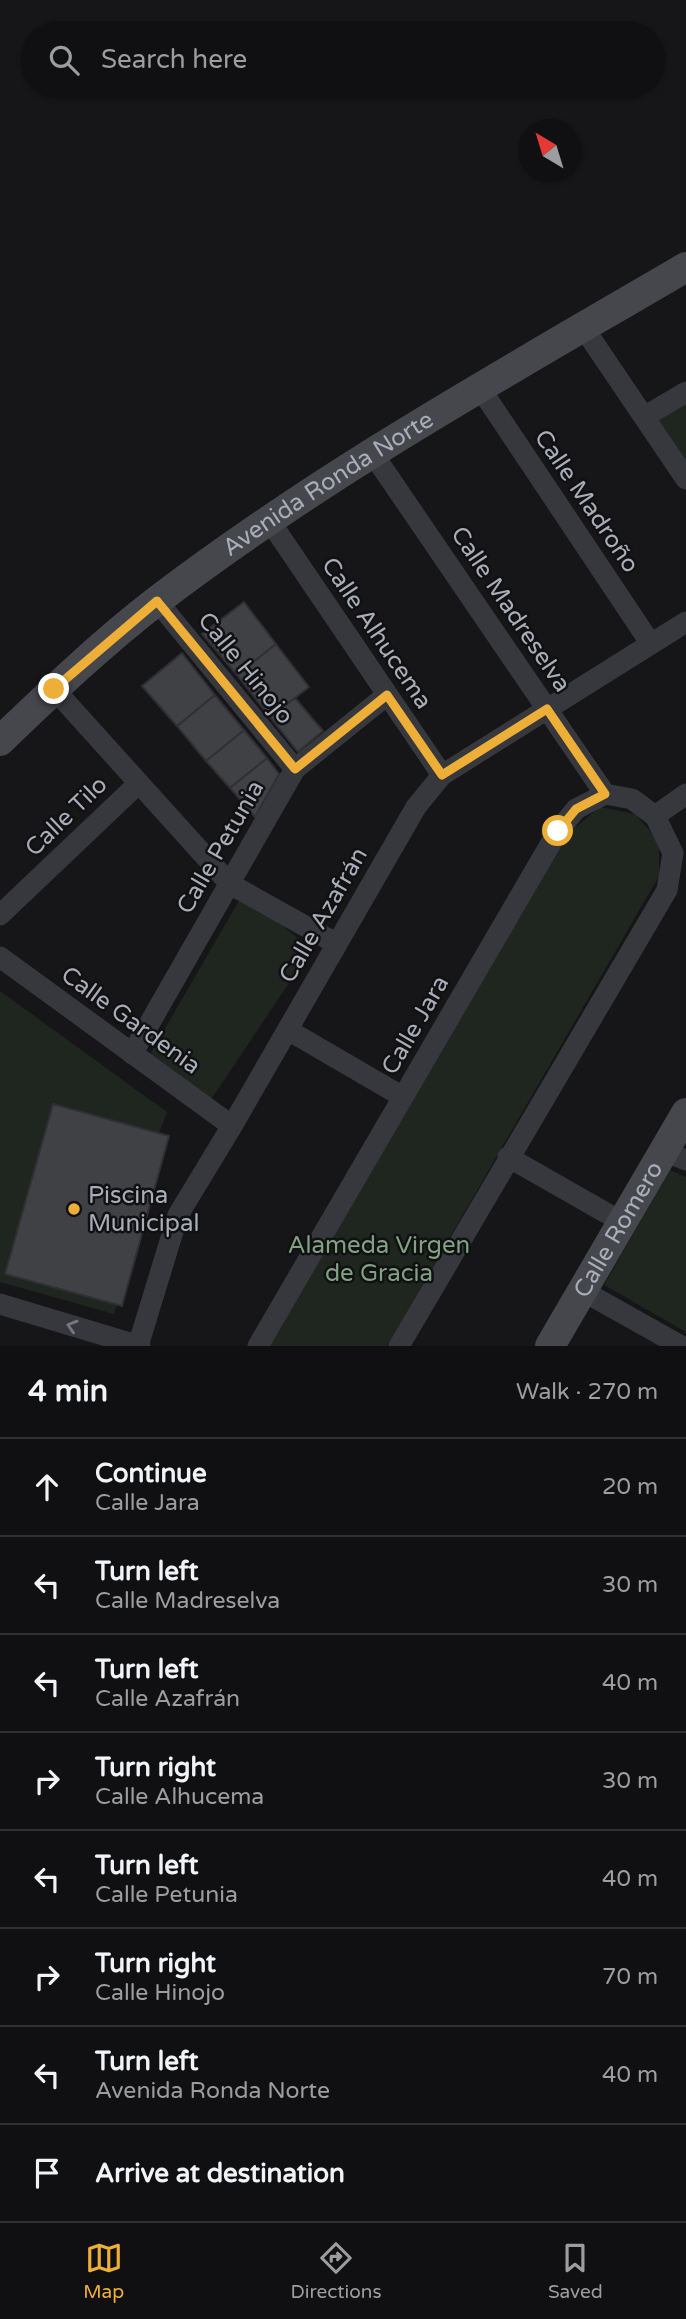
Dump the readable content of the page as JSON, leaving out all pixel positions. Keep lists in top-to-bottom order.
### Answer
{
  "streets": {
    "street": [
      "Avenida Ronda Norte",
      "Calle Madroño",
      "Calle Madreselva",
      "Calle Alhucema",
      "Calle Hinojo",
      "Calle Tilo",
      "Calle Petunia",
      "Calle Azafrán",
      "Calle Gardenia",
      "Calle Jara",
      "Calle Romero"
    ]
  },
  "crossings": [
    ["Avenida Ronda Norte", "Calle Madroño"],
    ["Avenida Ronda Norte", "Calle Madreselva"],
    ["Avenida Ronda Norte", "Calle Alhucema"],
    ["Avenida Ronda Norte", "Calle Hinojo"],
    ["Calle Madroño", "Calle Azafrán"],
    ["Calle Madreselva", "Calle Azafrán"],
    ["Calle Madreselva", "Calle Jara"],
    ["Calle Alhucema", "Calle Petunia"],
    ["Calle Alhucema", "Calle Azafrán"],
    ["Calle Hinojo", "Calle Petunia"],
    ["Calle Petunia", "Calle Gardenia"],
    ["Calle Azafrán", "Calle Gardenia"]
  ],
  "parks": ["Alameda Virgen de Gracia"],
  "places": ["Piscina Municipal"],
  "north": "top left",
  "page": {
    "search": "Search here",
    "heading": ["4 min", "Walk · 270 m"],
    "list": [
      ["Continue", "Calle Jara", "20 m"],
      ["Turn left", "Calle Madreselva", "30 m"],
      ["Turn left", "Calle Azafrán", "40 m"],
      ["Turn right", "Calle Alhucema", "30 m"],
      ["Turn left", "Calle Petunia", "40 m"],
      ["Turn right", "Calle Hinojo", "70 m"],
      ["Turn left", "Avenida Ronda Norte", "40 m"],
      "Arrive at destination"
    ],
    "nav": ["Map", "Directions", "Saved"]
  }
}
